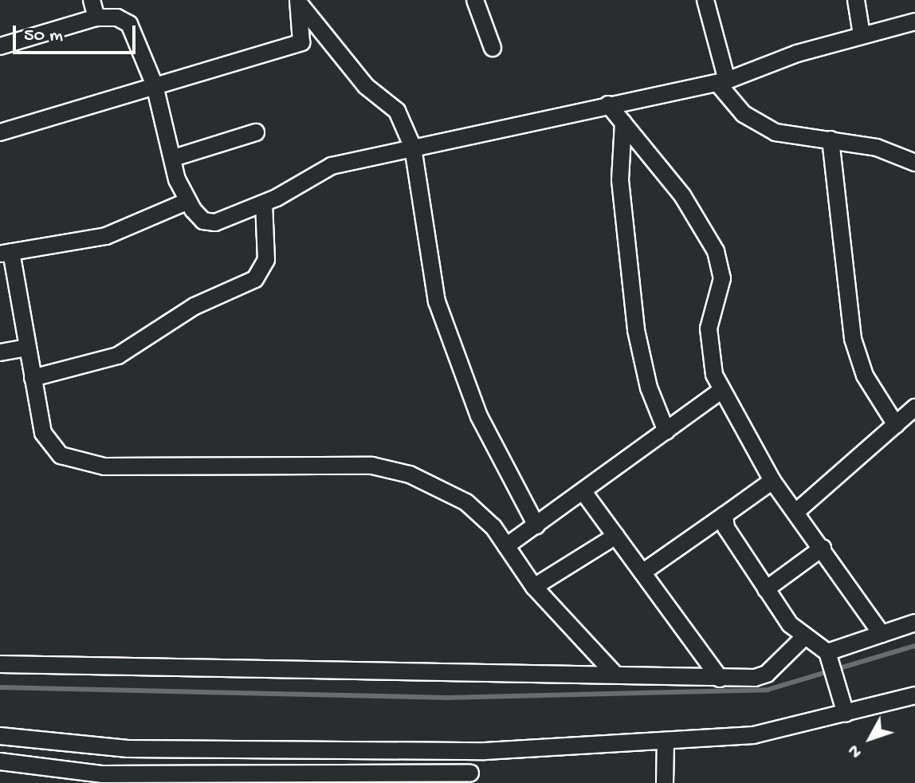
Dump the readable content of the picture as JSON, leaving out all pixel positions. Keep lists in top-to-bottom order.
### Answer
{
  "scale_bar": "50 m",
  "north": "bottom left"
}
